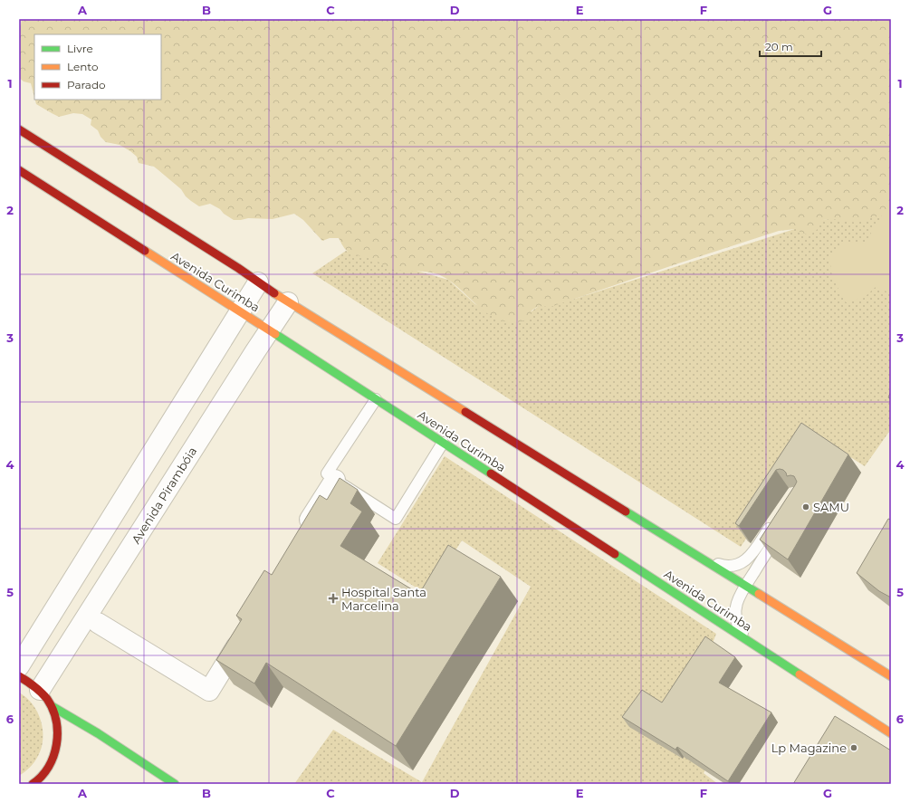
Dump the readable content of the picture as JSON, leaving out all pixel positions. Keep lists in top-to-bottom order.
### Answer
{
  "streets": {
    "street": ["Avenida Curimba", "Avenida Pirambóia"]
  },
  "crossings": [
    ["Avenida Curimba", "Avenida Pirambóia"]
  ],
  "places": {
    "other": ["SAMU", "Lp Magazine"],
    "health": ["Hospital Santa Marcelina"]
  },
  "legend": ["Livre", "Lento", "Parado"],
  "scale_bar": "20 m",
  "grid": {
    "columns": [
      "A",
      "B",
      "C",
      "D",
      "E",
      "F",
      "G"
    ],
    "rows": [
      "1",
      "2",
      "3",
      "4",
      "5",
      "6"
    ]
  }
}
